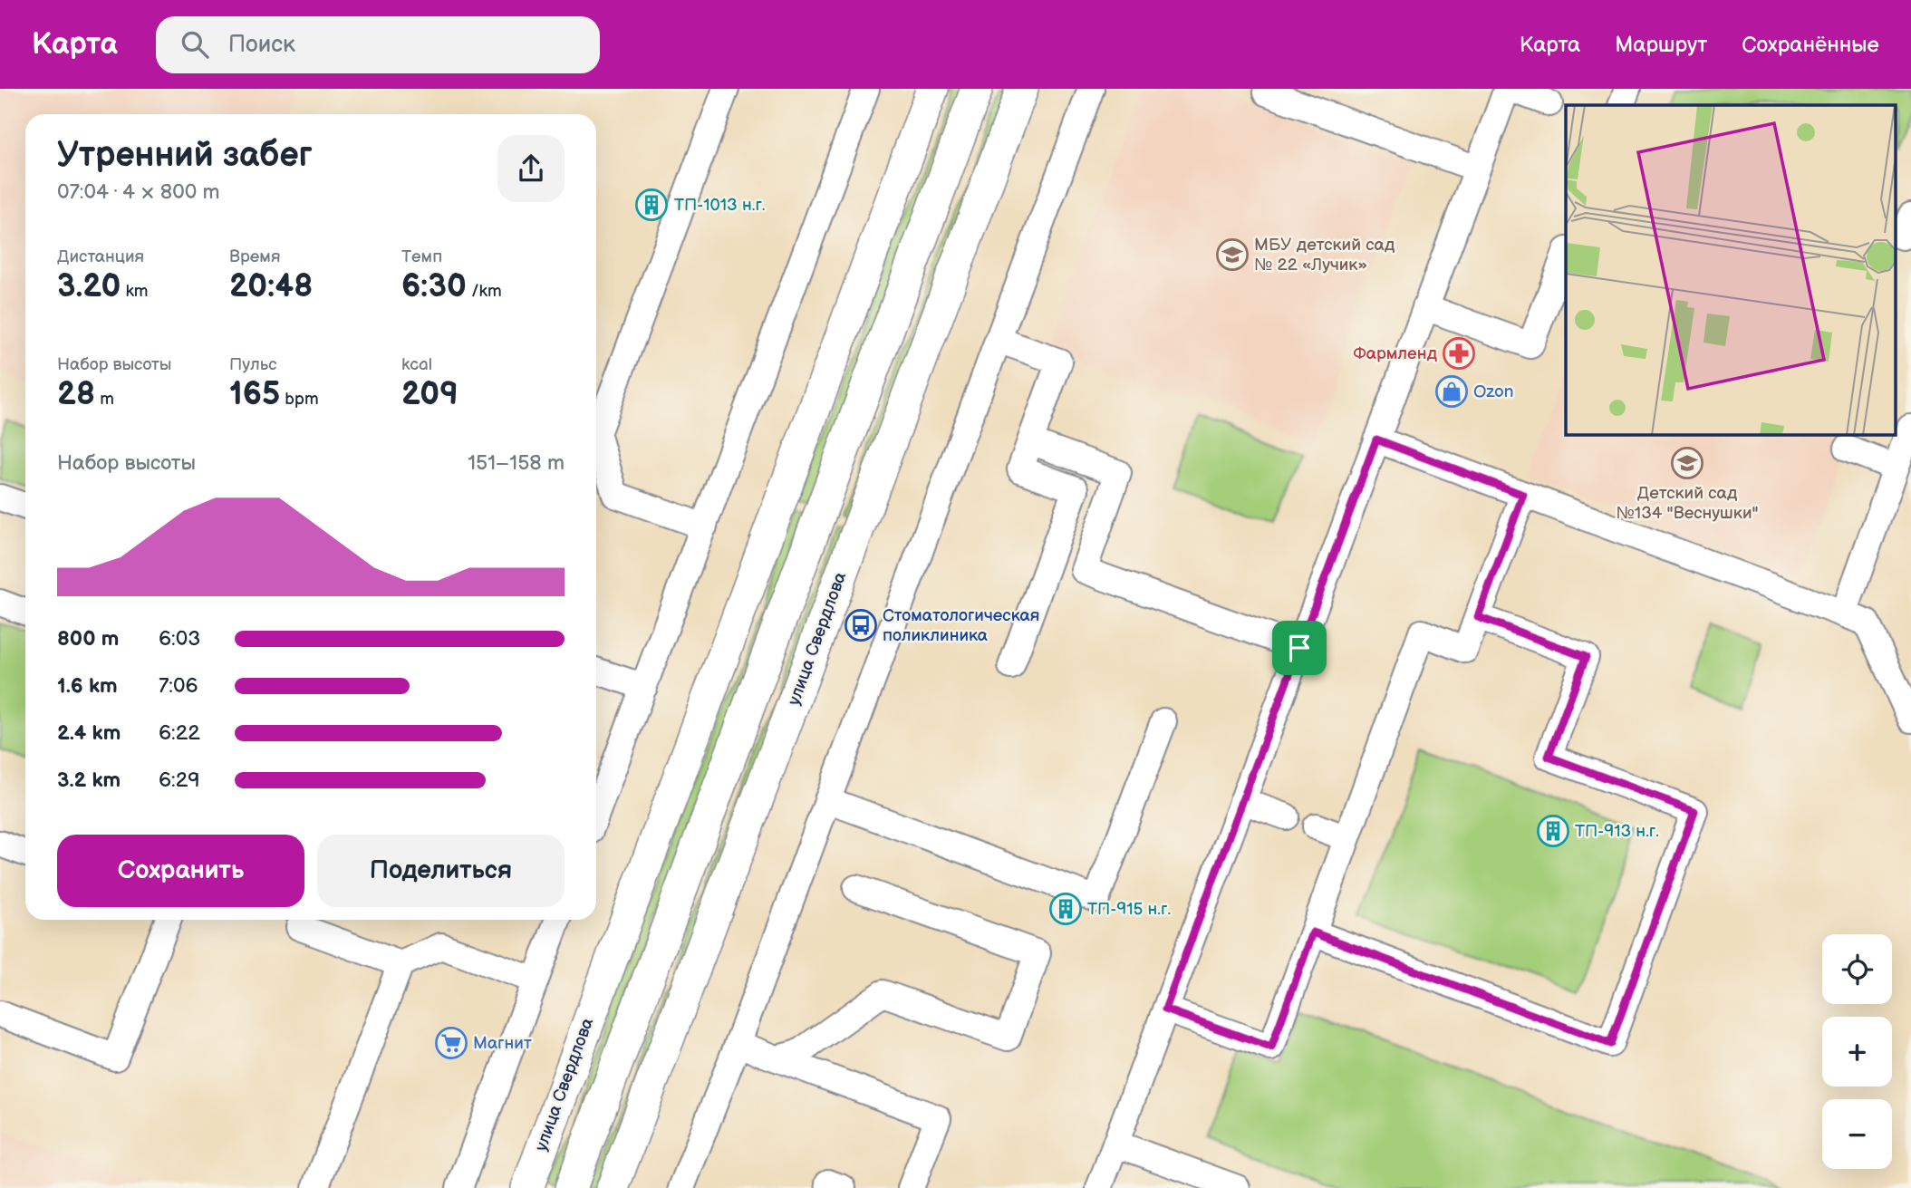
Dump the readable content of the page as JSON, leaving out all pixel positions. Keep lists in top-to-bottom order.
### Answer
{
  "streets": {
    "main road": ["улица Свердлова"]
  },
  "places": {
    "building": ["ТП-1013 н.г.", "ТП-913 н.г.", "ТП-915 н.г."],
    "school or university": ["МБУ детский сад № 22 «Лучик»", "Детский сад №134 \"Веснушки\""],
    "pharmacy": ["Фармленд"],
    "shop": ["Ozon"],
    "bus stop": ["Стоматологическая поликлиника"],
    "supermarket": ["Магнит"]
  },
  "page": {
    "header": "Карта",
    "search": "Поиск",
    "nav": ["Карта", "Маршрут", "Сохранённые"],
    "heading": ["Утренний забег", "07:04 · 4 × 800 m"],
    "stats": [
      ["Дистанция", "3.20 km"],
      ["Время", "20:48"],
      ["Темп", "6:30 /km"],
      ["Набор высоты", "28 m"],
      ["Пульс", "165 bpm"],
      ["kcal", "209"]
    ],
    "chart": ["Набор высоты", "151–158 m"],
    "list": [
      {
        "name": "800 m",
        "note": "6:03"
      },
      {
        "name": "1.6 km",
        "note": "7:06"
      },
      {
        "name": "2.4 km",
        "note": "6:22"
      },
      {
        "name": "3.2 km",
        "note": "6:29"
      }
    ],
    "buttons": ["Сохранить", "Поделиться"],
    "map_buttons": ["+", "−"]
  }
}
